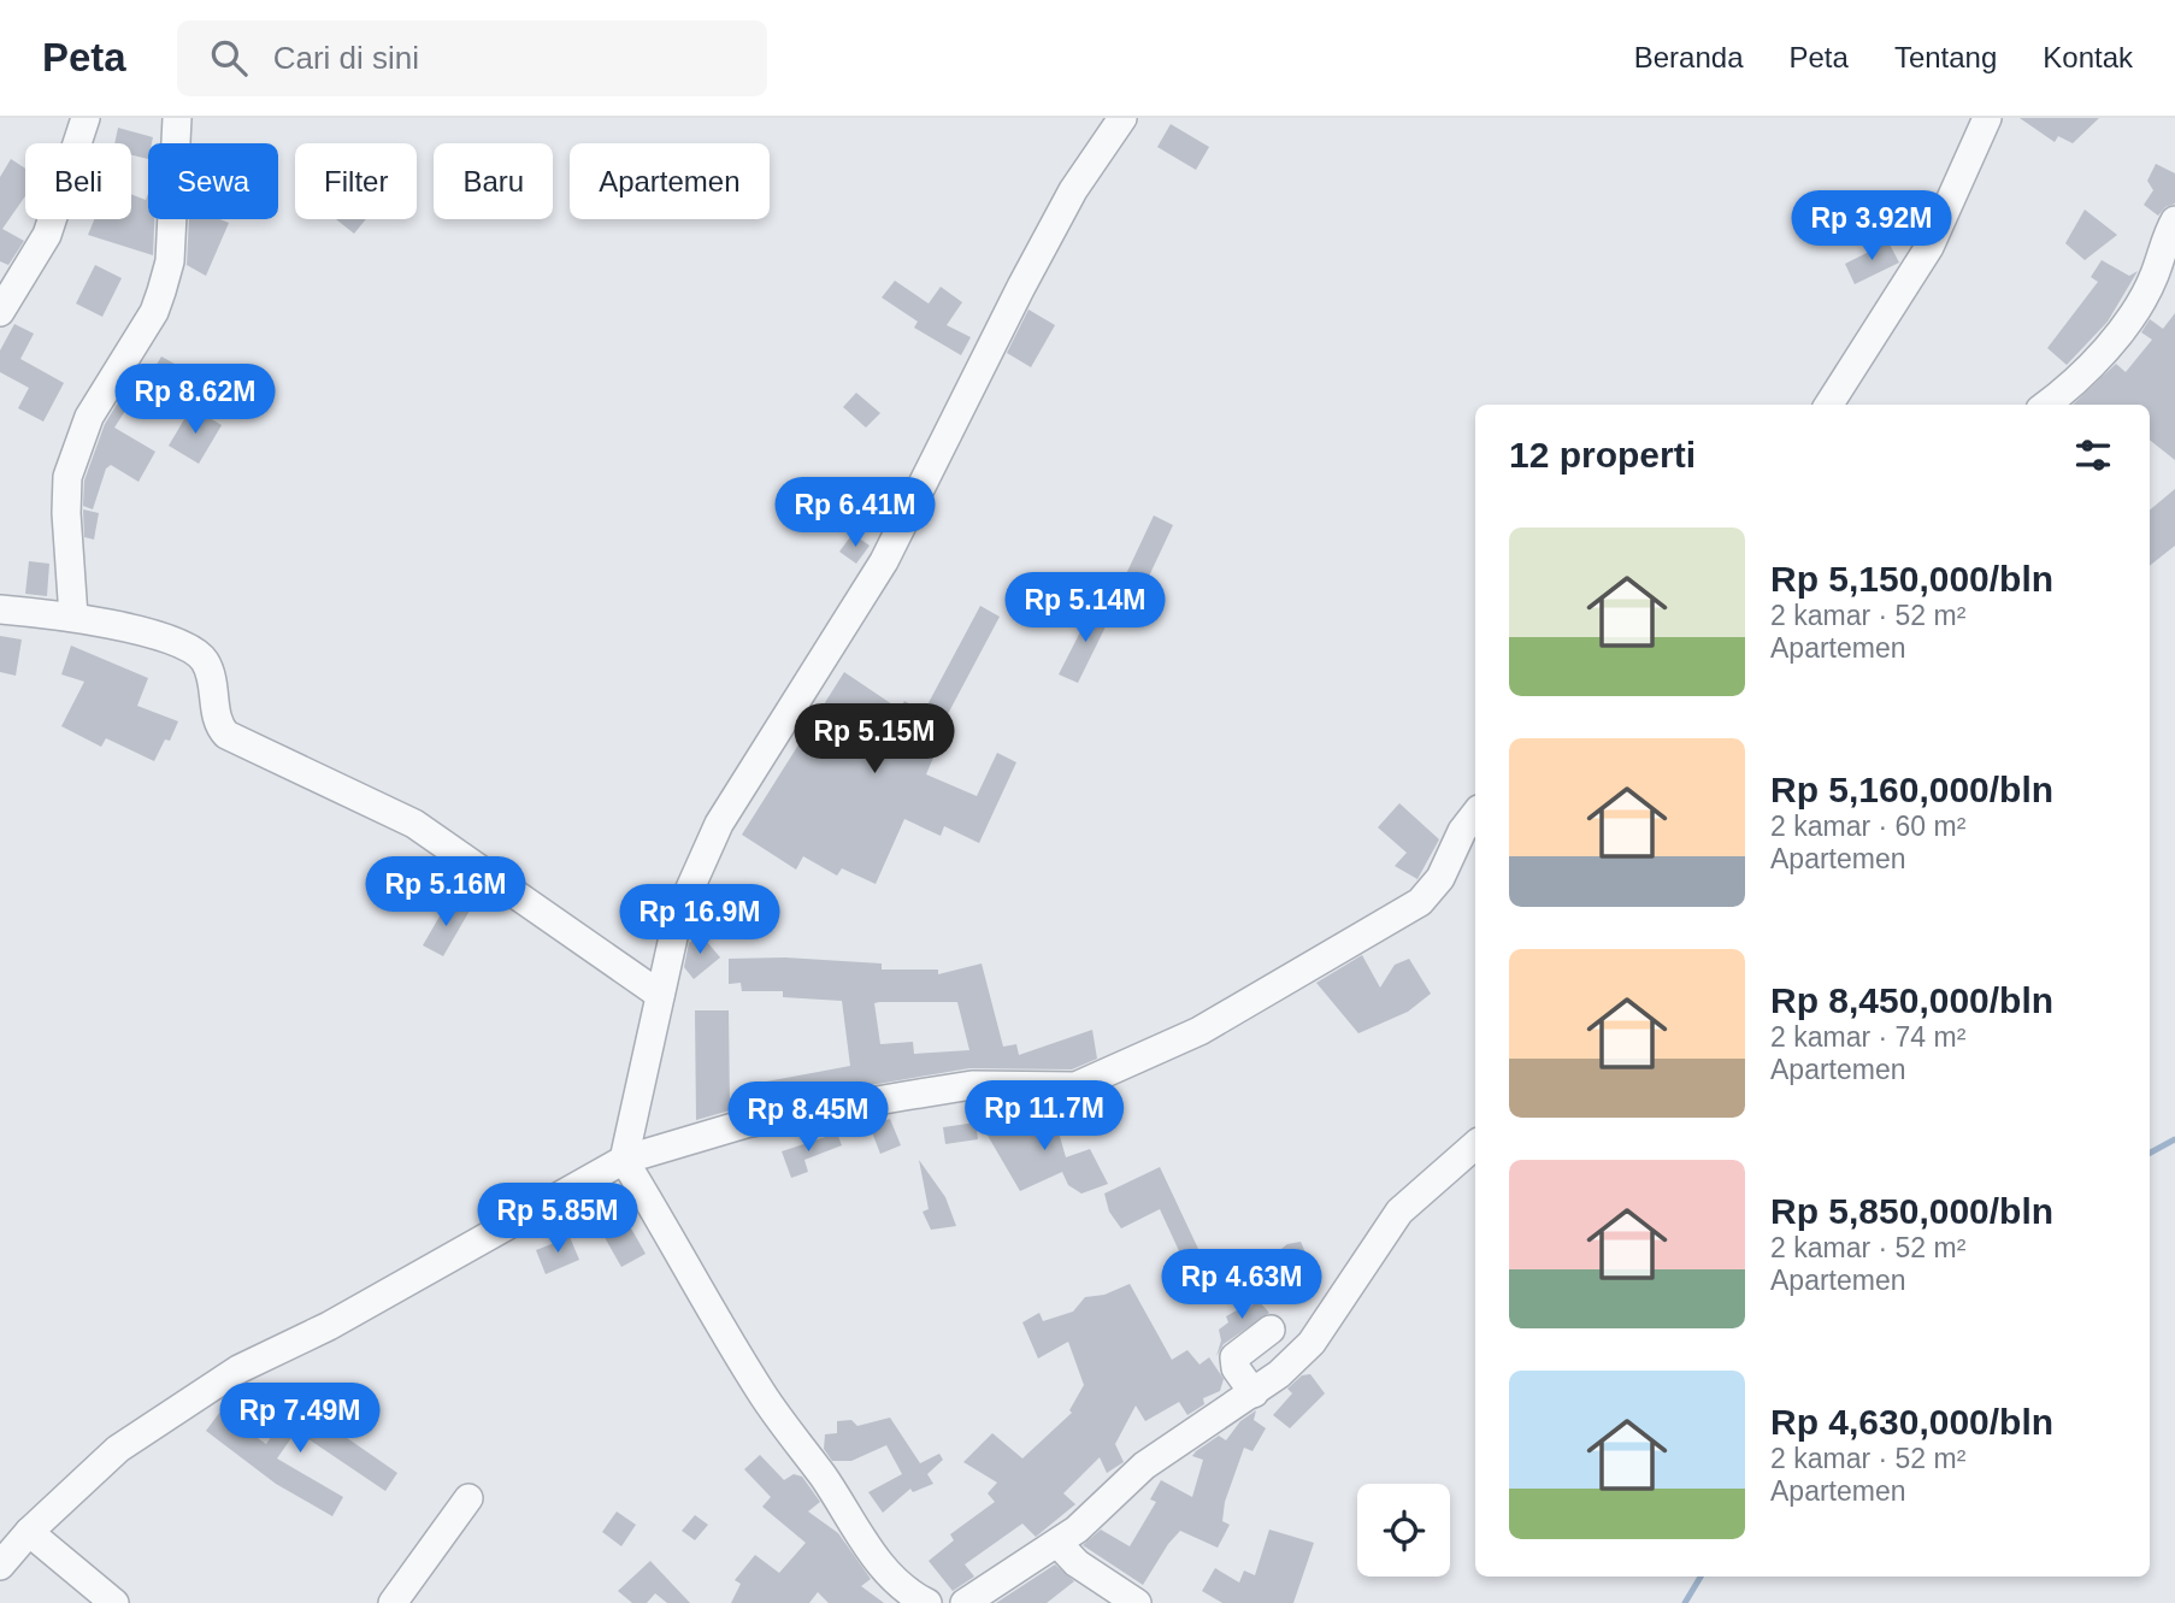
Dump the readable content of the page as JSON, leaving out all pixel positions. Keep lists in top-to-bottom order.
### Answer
{
  "page": {
    "header": "Peta",
    "search": "Cari di sini",
    "nav": [
      "Beranda",
      "Peta",
      "Tentang",
      "Kontak"
    ],
    "chip": [
      "Beli",
      "Sewa",
      "Filter",
      "Baru",
      "Apartemen"
    ],
    "price": [
      "Rp 3.92M",
      "Rp 8.62M",
      "Rp 6.41M",
      "Rp 5.14M",
      "Rp 5.15M",
      "Rp 5.16M",
      "Rp 16.9M",
      "Rp 11.7M",
      "Rp 8.45M",
      "Rp 5.85M",
      "Rp 4.63M",
      "Rp 7.49M"
    ],
    "heading": "12 properti",
    "list": [
      {
        "name": "Rp 5,150,000/bln",
        "note": "2 kamar · 52 m² · Apartemen"
      },
      {
        "name": "Rp 5,160,000/bln",
        "note": "2 kamar · 60 m² · Apartemen"
      },
      {
        "name": "Rp 8,450,000/bln",
        "note": "2 kamar · 74 m² · Apartemen"
      },
      {
        "name": "Rp 5,850,000/bln",
        "note": "2 kamar · 52 m² · Apartemen"
      },
      {
        "name": "Rp 4,630,000/bln",
        "note": "2 kamar · 52 m² · Apartemen"
      }
    ]
  }
}
